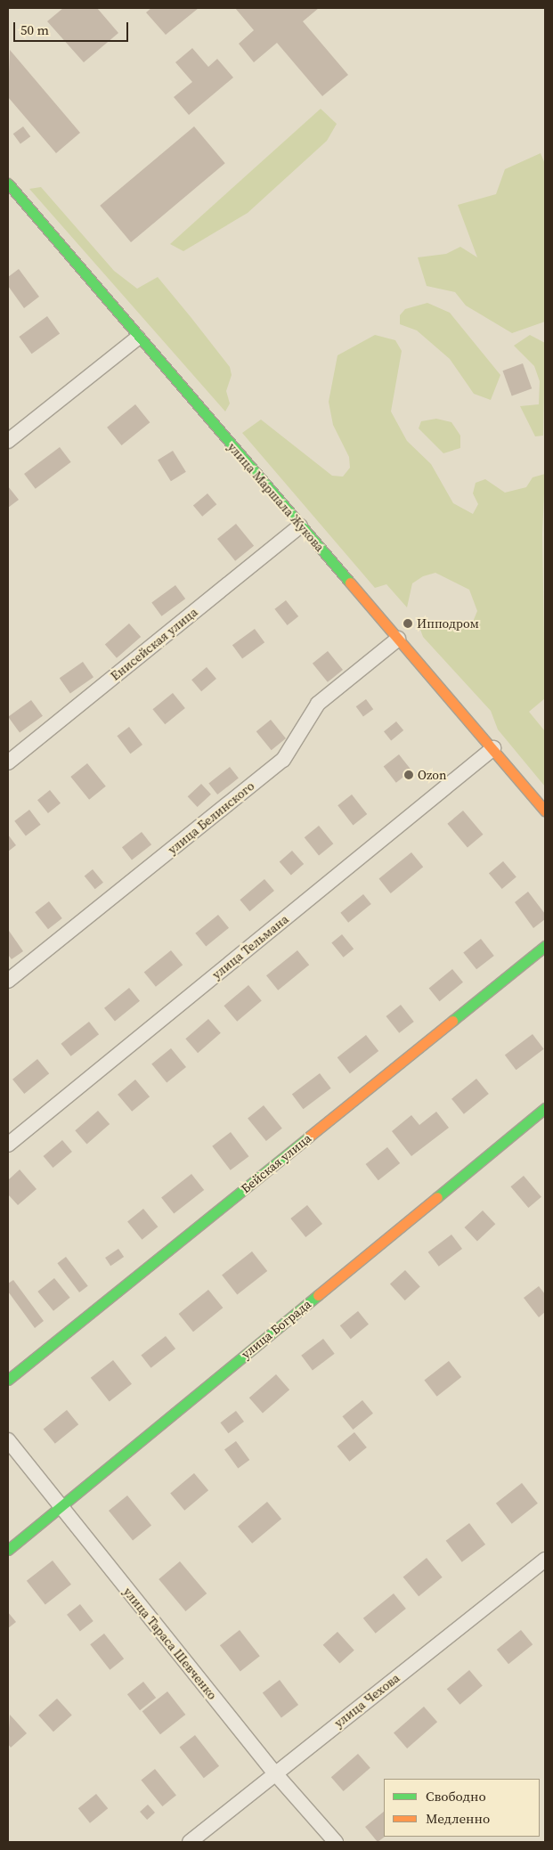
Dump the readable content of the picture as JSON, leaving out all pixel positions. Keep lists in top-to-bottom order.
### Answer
{
  "streets": {
    "street": [
      "улица Маршала Жукова",
      "Енисейская улица",
      "улица Белинского",
      "улица Тельмана",
      "Бейская улица",
      "улица Бограда",
      "улица Тараса Шевченко",
      "улица Чехова"
    ]
  },
  "crossings": [
    ["улица Маршала Жукова", "Енисейская улица"],
    ["улица Маршала Жукова", "улица Белинского"],
    ["улица Маршала Жукова", "улица Тельмана"],
    ["улица Бограда", "улица Тараса Шевченко"],
    ["улица Тараса Шевченко", "улица Чехова"]
  ],
  "places": ["Ипподром", "Ozon"],
  "legend": ["Свободно", "Медленно"],
  "scale_bar": "50 m"
}
